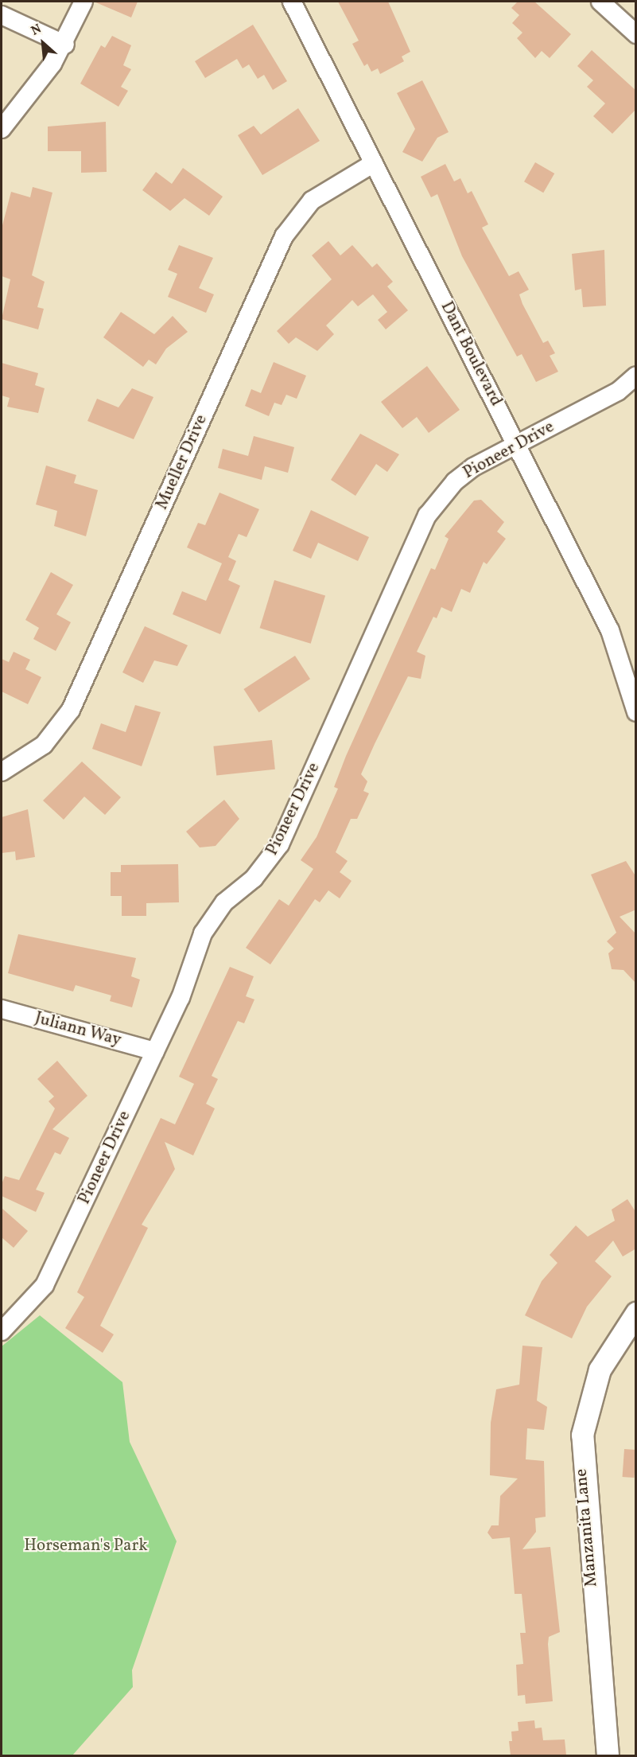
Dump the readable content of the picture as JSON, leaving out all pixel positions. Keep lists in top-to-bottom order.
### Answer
{
  "streets": {
    "street": [
      "Dant Boulevard",
      "Pioneer Drive",
      "Mueller Drive",
      "Juliann Way",
      "Manzanita Lane"
    ]
  },
  "crossings": [
    ["Dant Boulevard", "Pioneer Drive"],
    ["Dant Boulevard", "Mueller Drive"],
    ["Pioneer Drive", "Juliann Way"]
  ],
  "parks": ["Horseman's Park"],
  "north": "top left"
}
